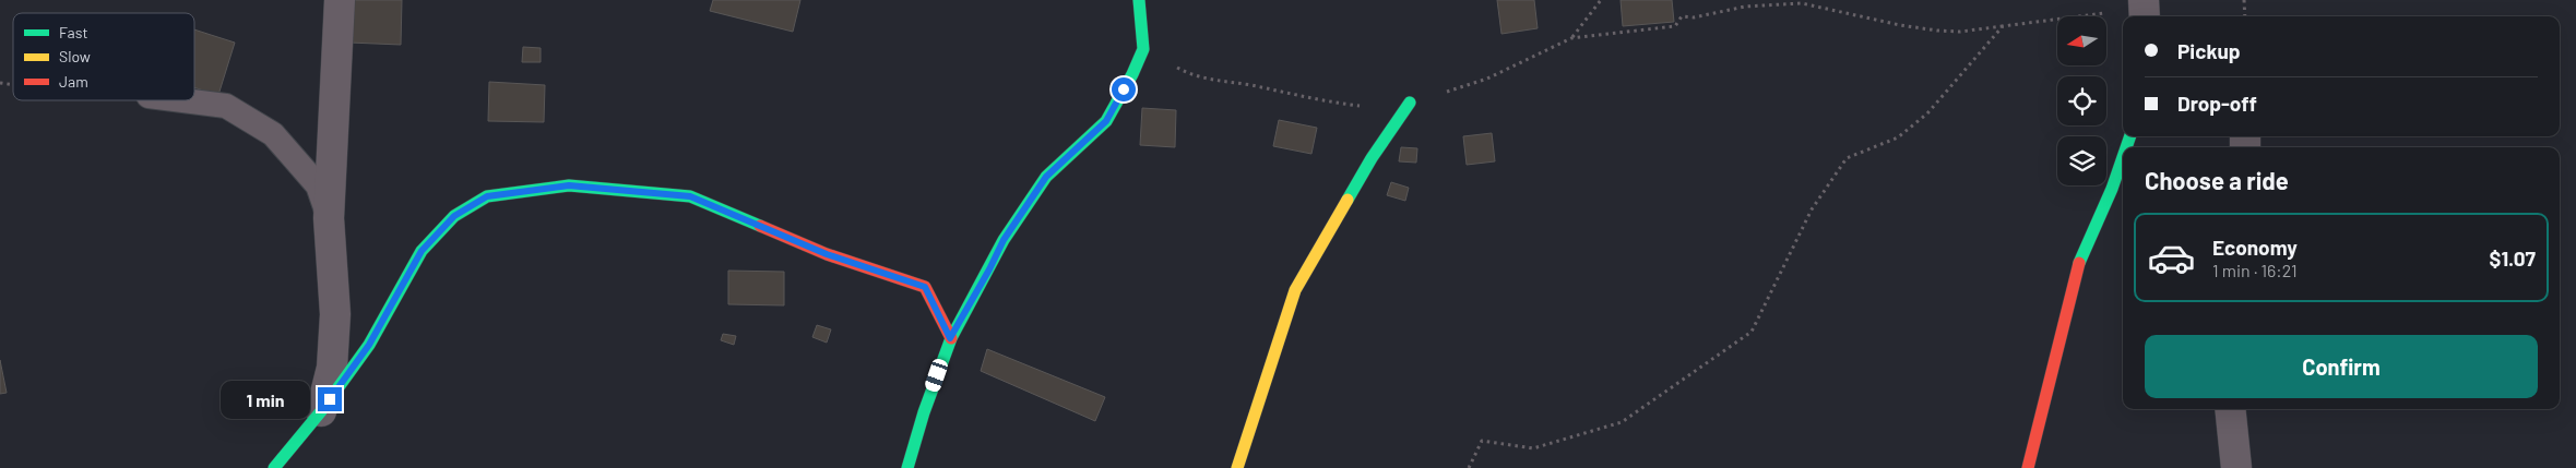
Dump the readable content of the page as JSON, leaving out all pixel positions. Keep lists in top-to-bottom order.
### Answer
{
  "legend": ["Fast", "Slow", "Jam"],
  "north": "left",
  "page": {
    "banner": ["Pickup", "Drop-off"],
    "heading": "Choose a ride",
    "list": [
      {
        "name": "Economy",
        "note": "1 min · 16:21",
        "value": "$1.07"
      }
    ],
    "buttons": "Confirm",
    "bubble": "1 min"
  }
}
